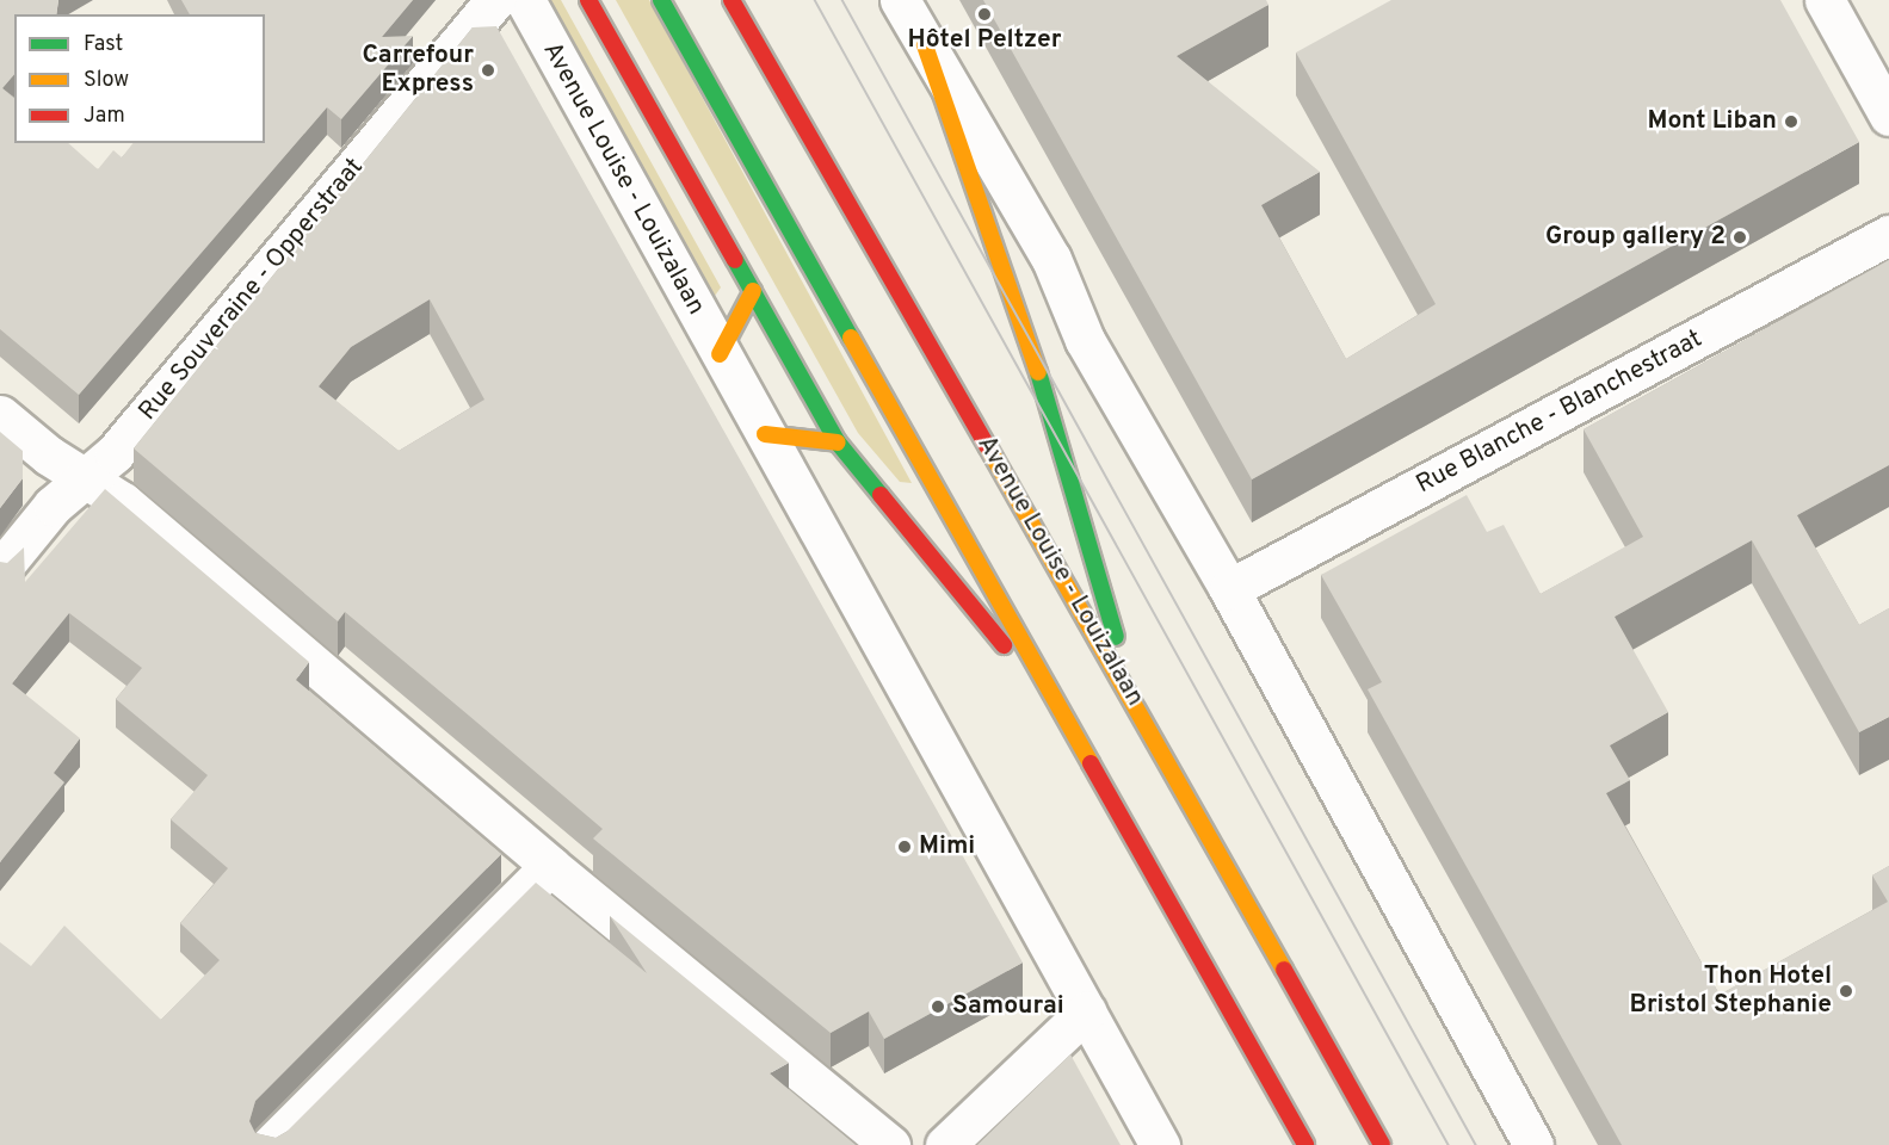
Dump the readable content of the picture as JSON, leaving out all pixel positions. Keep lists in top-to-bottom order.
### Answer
{
  "streets": {
    "highway": ["Avenue Louise - Louizalaan"],
    "street": ["Rue Souveraine - Opperstraat", "Rue Blanche - Blanchestraat"]
  },
  "places": [
    "Hôtel Peltzer",
    "Carrefour Express",
    "Mont Liban",
    "Group gallery 2",
    "Mimi",
    "Thon Hotel Bristol Stephanie",
    "Samourai"
  ],
  "legend": ["Fast", "Slow", "Jam"]
}
